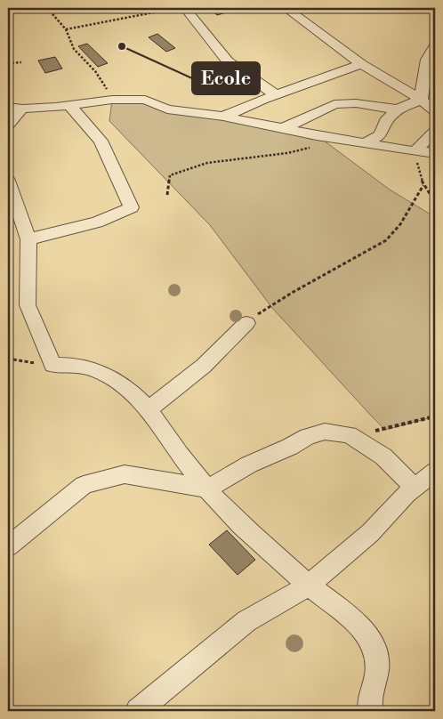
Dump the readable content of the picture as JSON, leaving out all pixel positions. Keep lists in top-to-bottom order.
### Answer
{
  "places": ["Ecole"]
}
